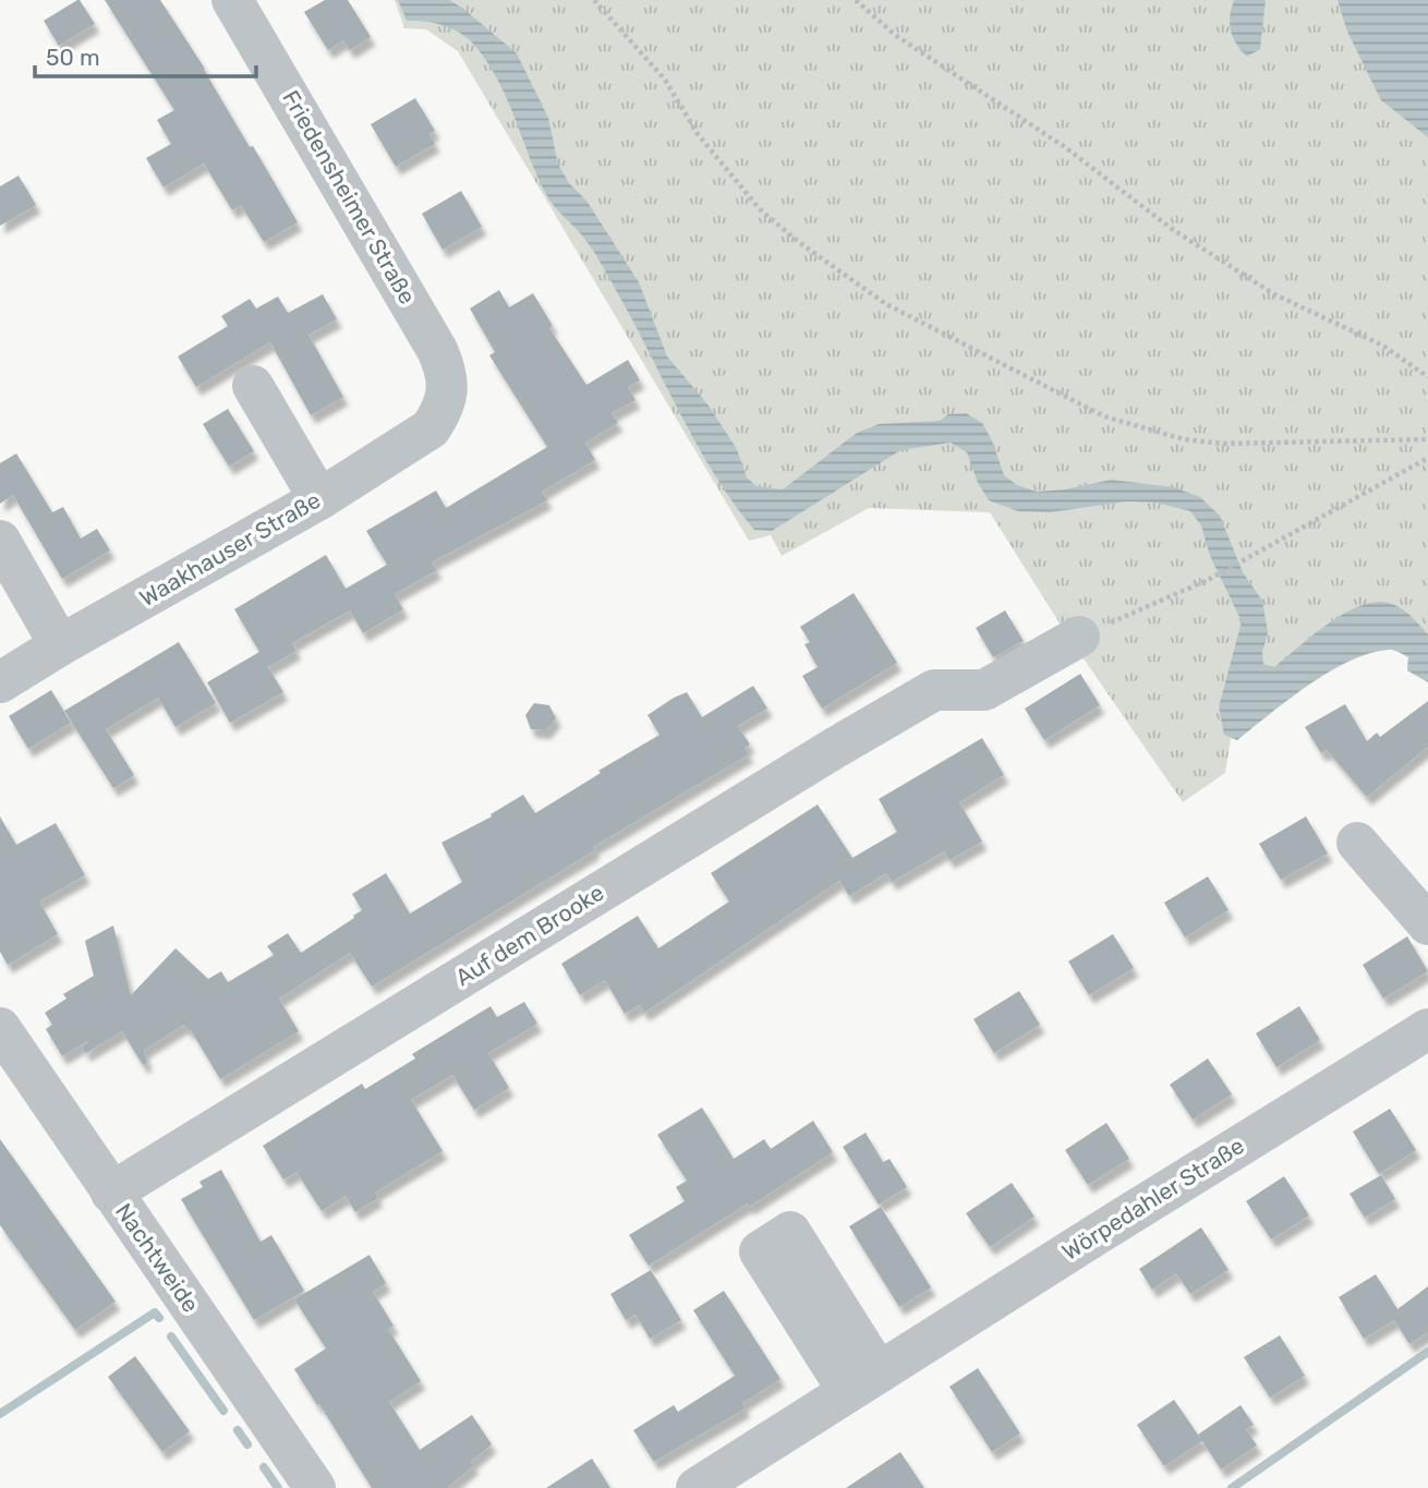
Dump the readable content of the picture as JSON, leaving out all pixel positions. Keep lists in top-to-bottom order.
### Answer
{
  "streets": {
    "street": [
      "Friedensheimer Straße",
      "Waakhauser Straße",
      "Auf dem Brooke",
      "Wörpedahler Straße",
      "Nachtweide"
    ]
  },
  "crossings": [
    ["Friedensheimer Straße", "Waakhauser Straße"],
    ["Auf dem Brooke", "Nachtweide"]
  ],
  "scale_bar": "50 m"
}
